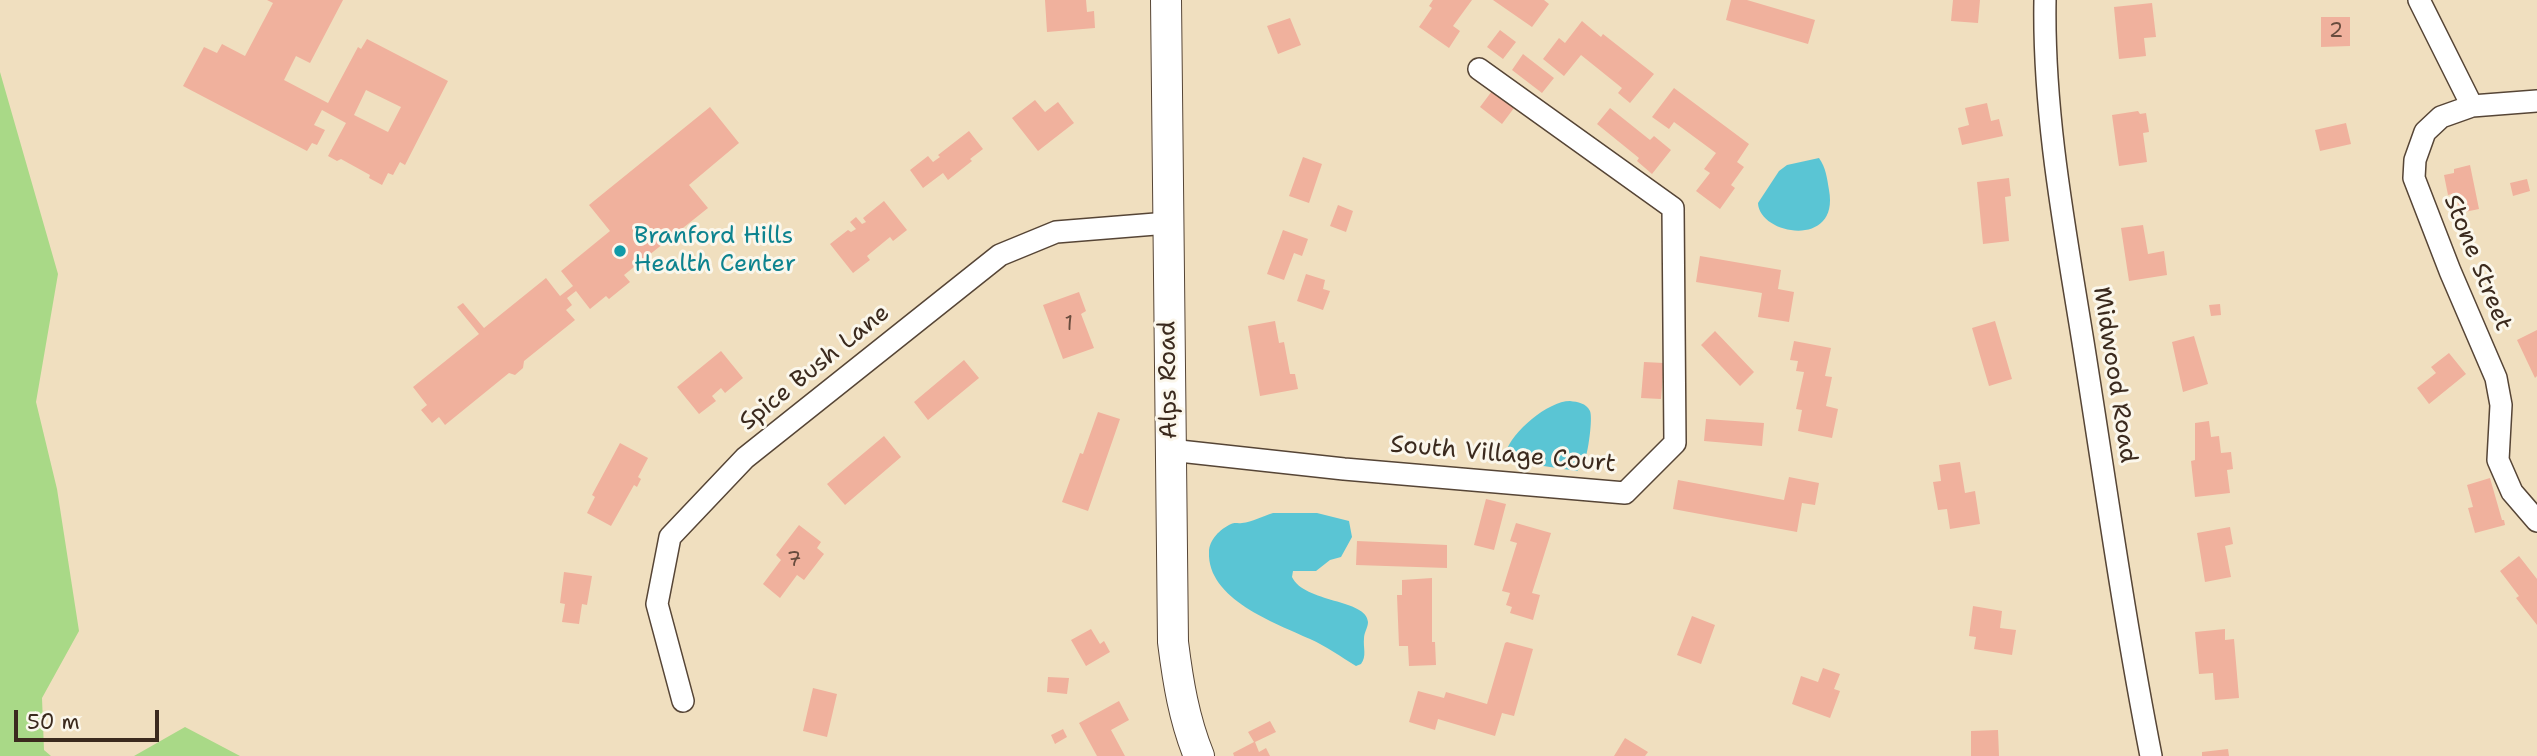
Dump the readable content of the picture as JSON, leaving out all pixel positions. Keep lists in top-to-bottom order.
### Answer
{
  "streets": {
    "street": [
      "Stone Street",
      "Spice Bush Lane",
      "Midwood Road",
      "Alps Road",
      "South Village Court"
    ]
  },
  "crossings": [
    ["Spice Bush Lane", "Alps Road"],
    ["Alps Road", "South Village Court"]
  ],
  "places": ["Branford Hills Health Center"],
  "house_numbers": ["2", "1", "7"],
  "scale_bar": "50 m"
}
